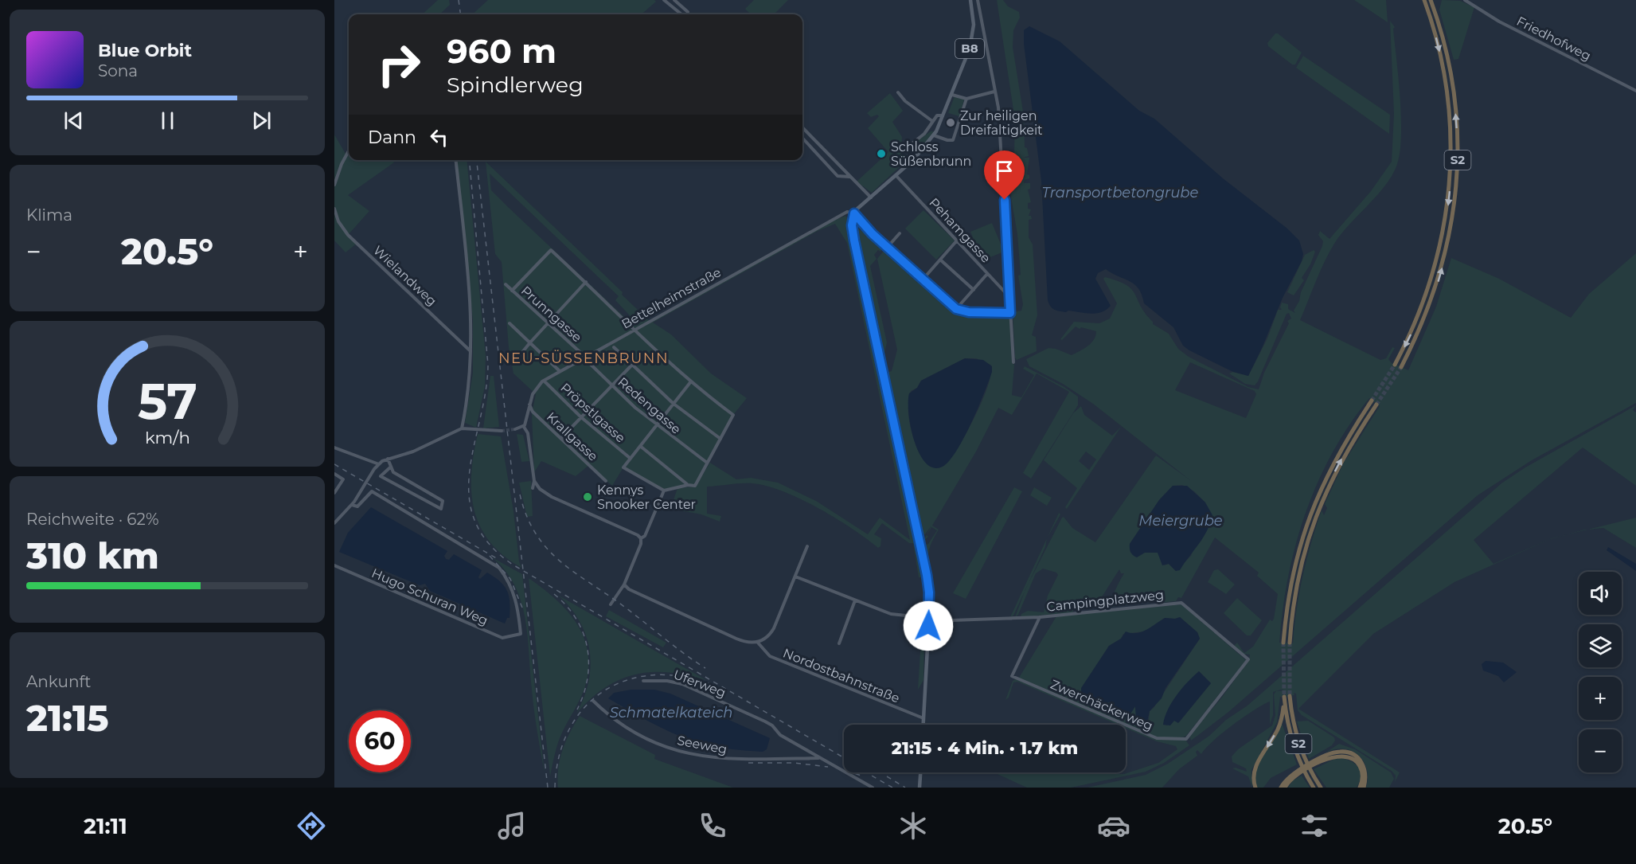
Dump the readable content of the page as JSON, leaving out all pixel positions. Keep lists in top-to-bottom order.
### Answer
{
  "streets": {
    "highway": ["S2"],
    "main road": ["B8"],
    "street": [
      "Friedhofweg",
      "Pehamgasse",
      "Wielandweg",
      "Bettelheimstraße",
      "Prunngasse",
      "Redengasse",
      "Pröpstlgasse",
      "Krallgasse",
      "Hugo Schuran Weg",
      "Campingplatzweg",
      "Nordostbahnstraße",
      "Uferweg",
      "Zwerchäckerweg",
      "Seeweg"
    ]
  },
  "crossings": [
    ["B8", "Pehamgasse"],
    ["B8", "Bettelheimstraße"],
    ["Bettelheimstraße", "Prunngasse"],
    ["Bettelheimstraße", "Redengasse"],
    ["Bettelheimstraße", "Pröpstlgasse"],
    ["Bettelheimstraße", "Krallgasse"],
    ["Prunngasse", "Redengasse"],
    ["Campingplatzweg", "Zwerchäckerweg"],
    ["Uferweg", "Seeweg"]
  ],
  "districts": ["NEU-SÜSSENBRUNN"],
  "water": ["Transportbetongrube", "Meiergrube", "Schmatelkateich"],
  "places": ["Zur heiligen Dreifaltigkeit", "Schloss Süßenbrunn", "Kennys Snooker Center"],
  "page": {
    "turn": ["960 m", "Spindlerweg"],
    "song": ["Blue Orbit", "Sona"],
    "then": "Dann",
    "tile": [
      "Klima",
      ["Reichweite · 62%", "310 km"],
      ["Ankunft", "21:15"]
    ],
    "heat": ["−", "20.5°", "+"],
    "map_buttons": ["+", "−"],
    "limit": "60",
    "trip": "21:15 · 4 Min. · 1.7 km",
    "tabs": ["21:11", "20.5°"],
    "gauge": ["57", "km/h"]
  }
}
